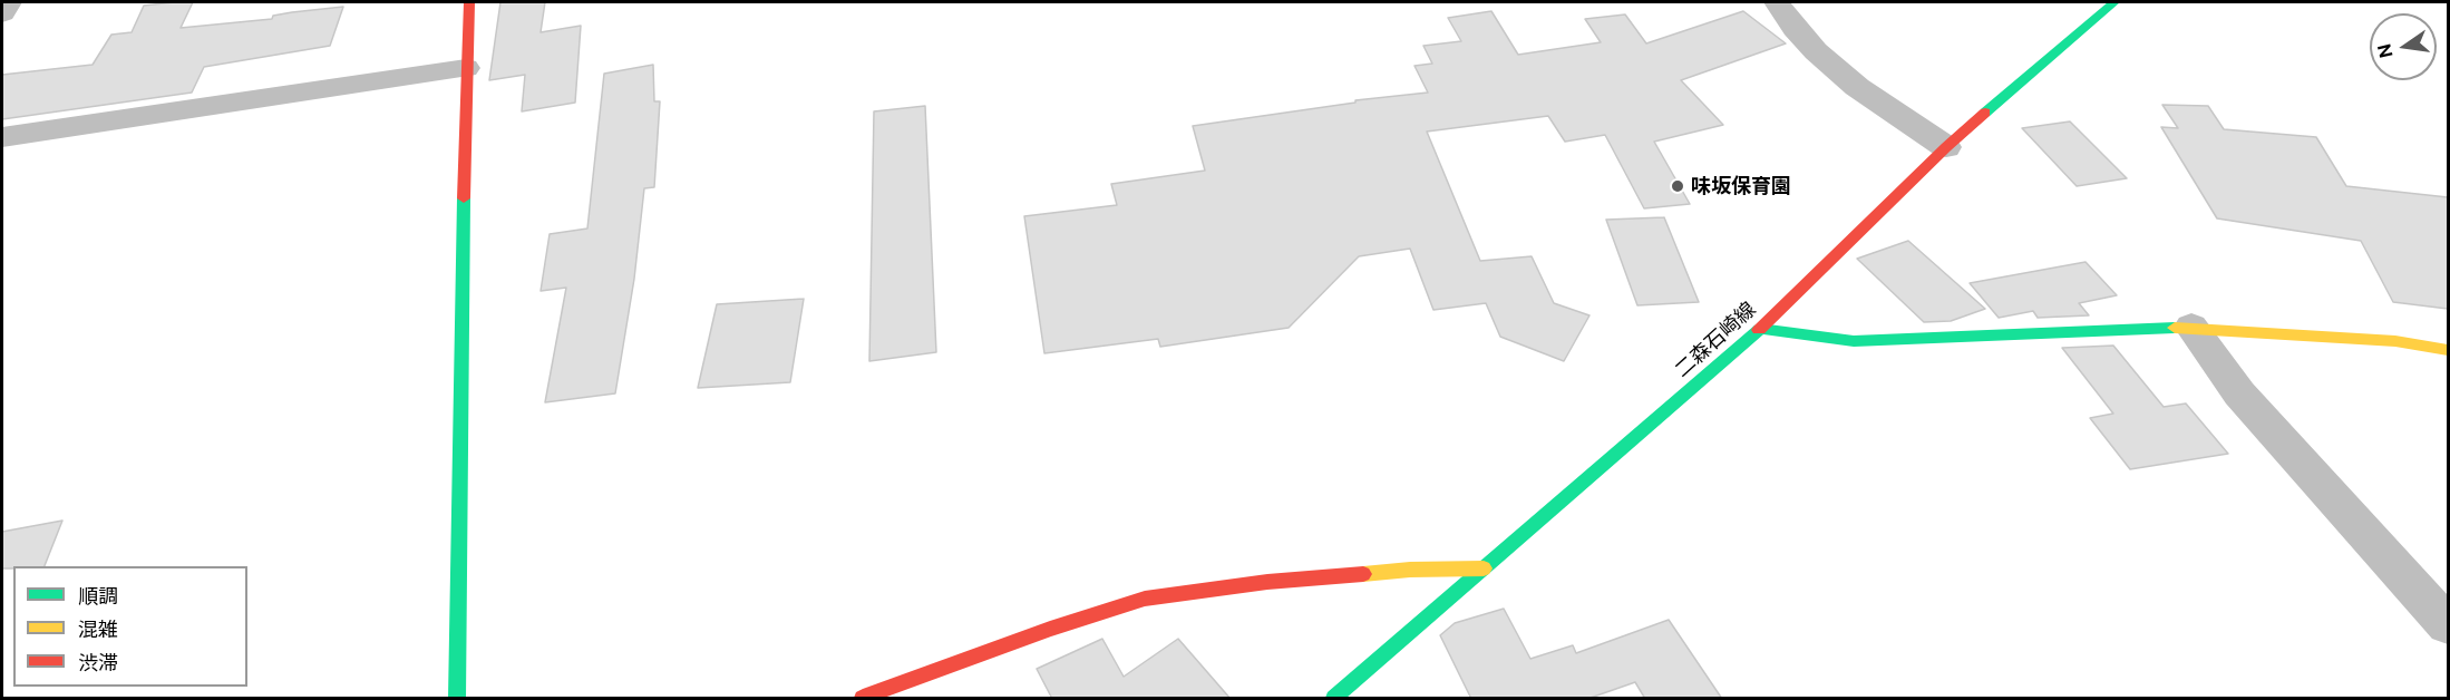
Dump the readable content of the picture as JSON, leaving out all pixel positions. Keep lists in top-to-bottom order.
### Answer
{
  "streets": {
    "street": ["二森石崎線"]
  },
  "places": ["味坂保育園"],
  "legend": ["順調", "混雑", "渋滞"],
  "north": "left"
}
